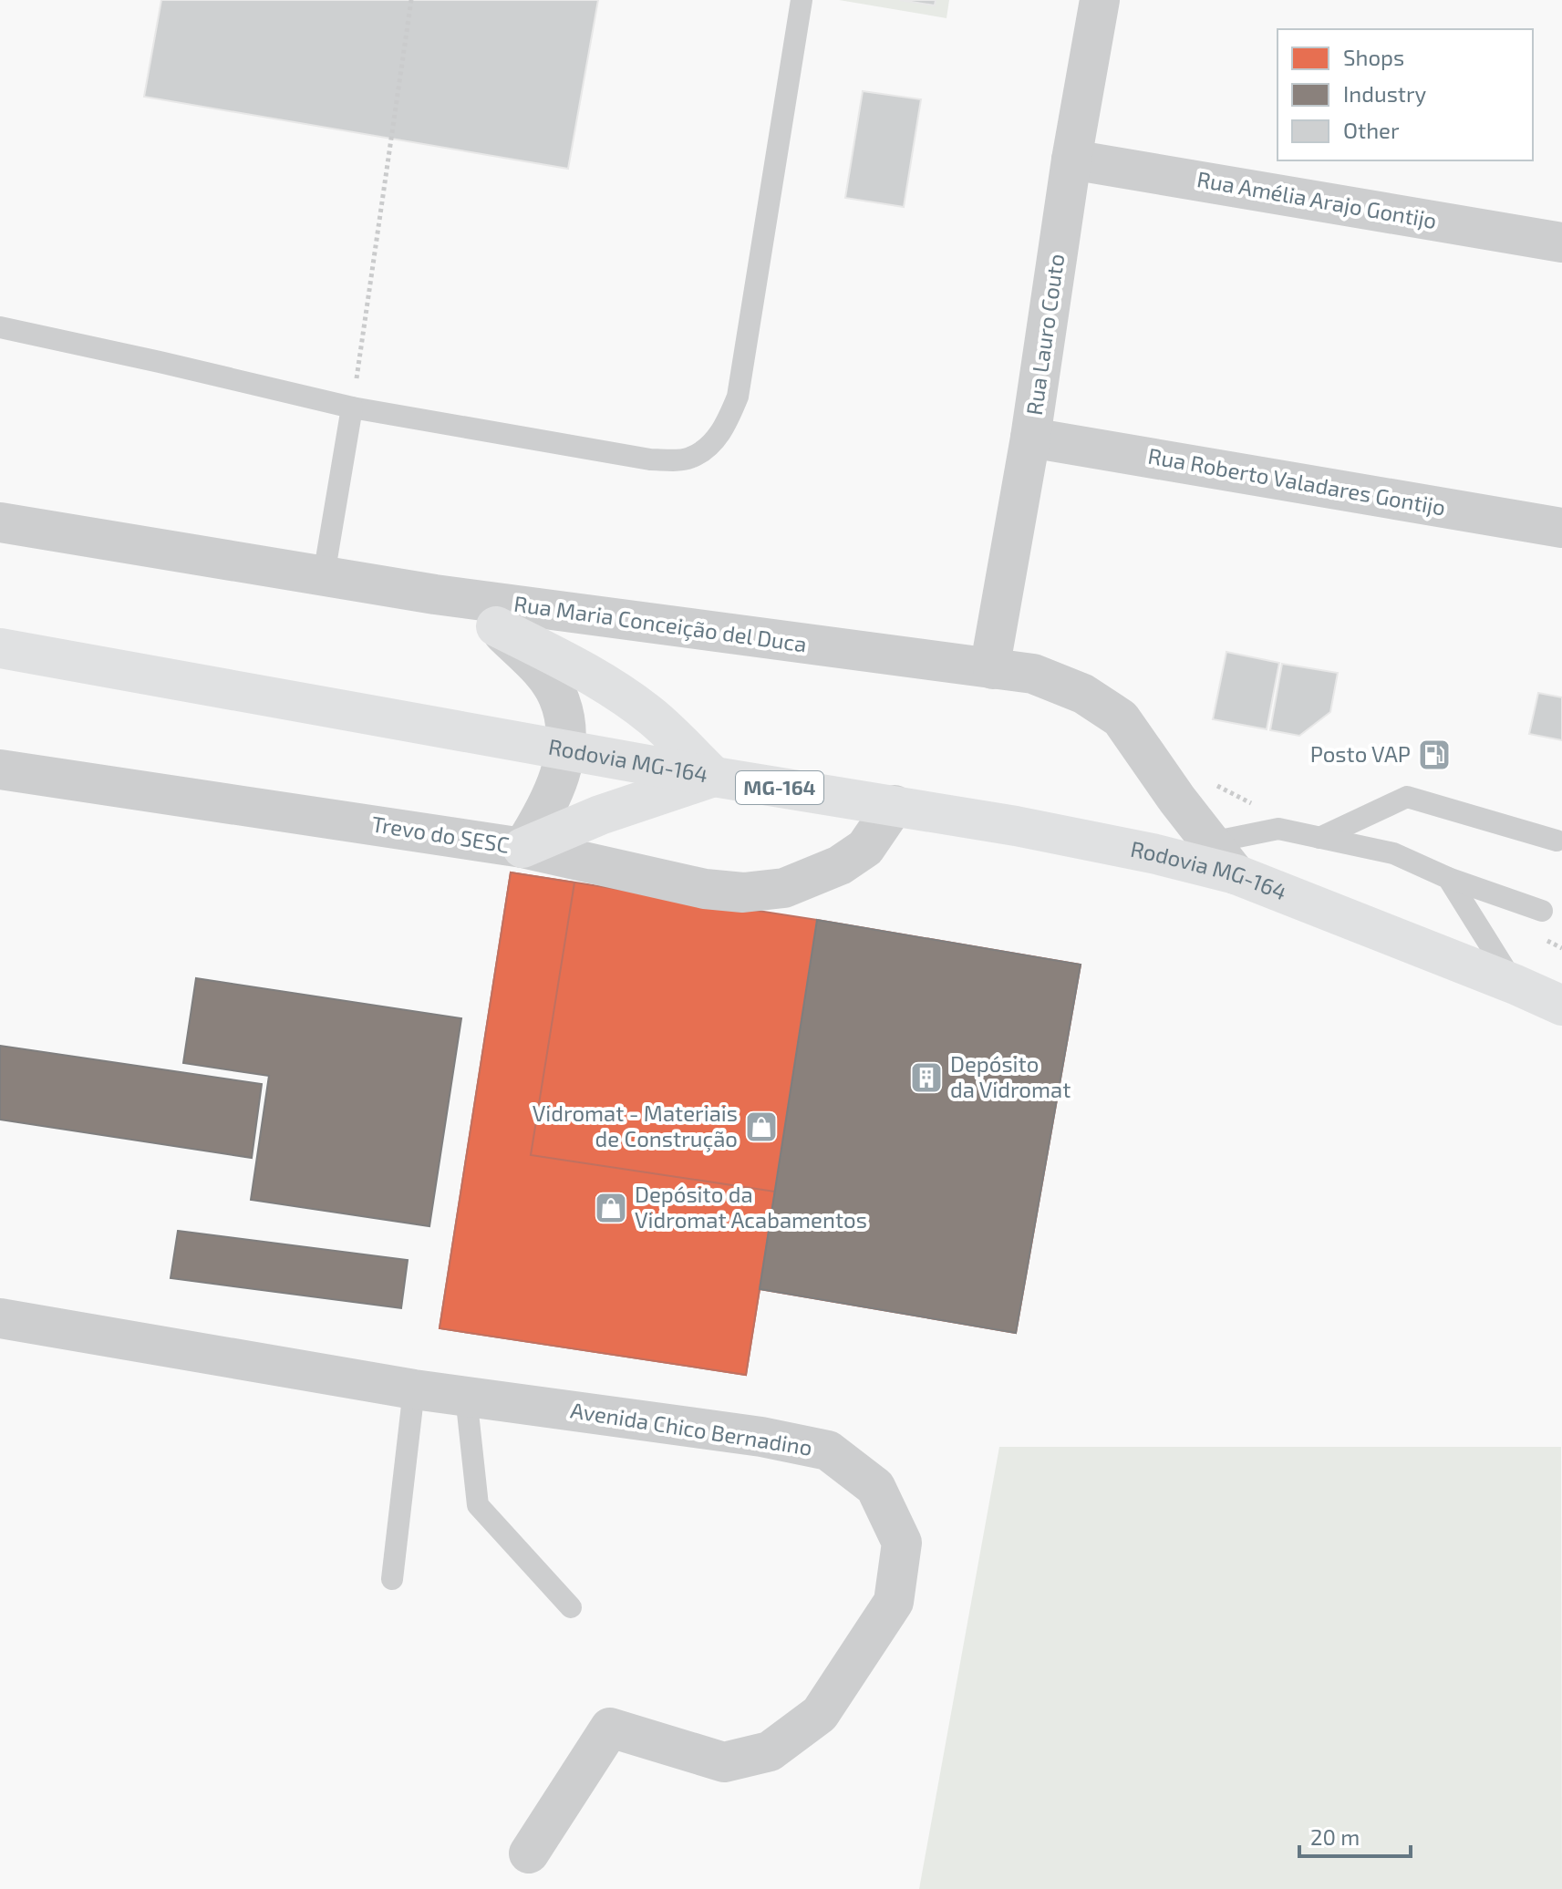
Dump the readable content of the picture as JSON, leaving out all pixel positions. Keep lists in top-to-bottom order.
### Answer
{
  "streets": {
    "main road": ["Rodovia MG-164", "MG-164"],
    "street": [
      "Rua Amélia Arajo Gontijo",
      "Rua Lauro Couto",
      "Rua Roberto Valadares Gontijo",
      "Rua Maria Conceição del Duca",
      "Trevo do SESC",
      "Avenida Chico Bernadino"
    ]
  },
  "crossings": [
    ["Rua Amélia Arajo Gontijo", "Rua Lauro Couto"],
    ["Rua Lauro Couto", "Rua Roberto Valadares Gontijo"],
    ["Rua Lauro Couto", "Rua Maria Conceição del Duca"],
    ["Rua Maria Conceição del Duca", "Rodovia MG-164"],
    ["Rua Maria Conceição del Duca", "Trevo do SESC"],
    ["Rodovia MG-164", "Trevo do SESC"]
  ],
  "places": {
    "fuel station": ["Posto VAP"],
    "building": ["Depósito da Vidromat"],
    "shop": ["Vidromat - Materiais de Construção", "Depósito da Vidromat Acabamentos"]
  },
  "legend": ["Shops", "Industry", "Other"],
  "scale_bar": "20 m"
}
